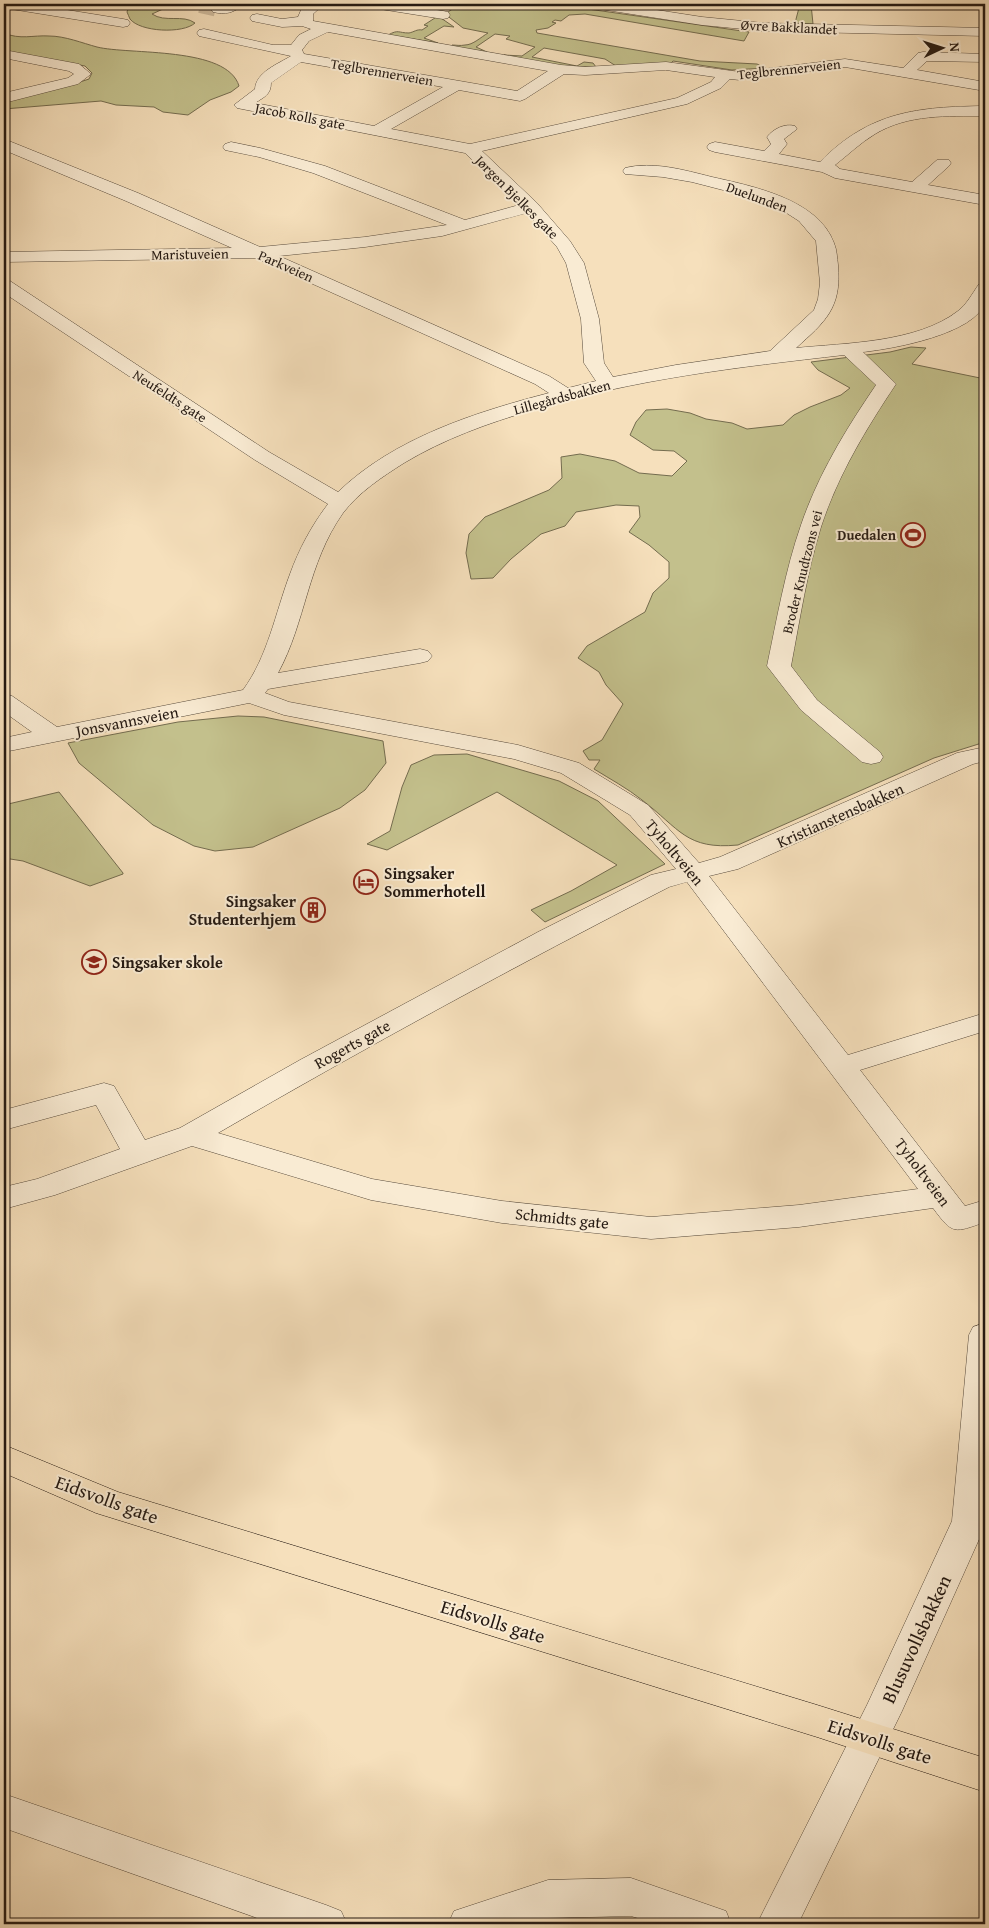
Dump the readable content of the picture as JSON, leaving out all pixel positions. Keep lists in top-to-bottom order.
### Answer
{
  "streets": {
    "main road": ["Eidsvolls gate"],
    "street": [
      "Øvre Bakklandet",
      "Teglbrennerveien",
      "Jacob Rolls gate",
      "Jørgen Bjelkes gate",
      "Duelunden",
      "Maristuveien",
      "Parkveien",
      "Neufeldts gate",
      "Lillegårdsbakken",
      "Broder Knudtzons vei",
      "Jonsvannsveien",
      "Kristianstensbakken",
      "Tyholtveien",
      "Rogerts gate",
      "Schmidts gate",
      "Blusuvollsbakken"
    ]
  },
  "crossings": [
    ["Teglbrennerveien", "Jacob Rolls gate"],
    ["Teglbrennerveien", "Jørgen Bjelkes gate"],
    ["Jacob Rolls gate", "Jørgen Bjelkes gate"],
    ["Jørgen Bjelkes gate", "Maristuveien"],
    ["Jørgen Bjelkes gate", "Lillegårdsbakken"],
    ["Duelunden", "Lillegårdsbakken"],
    ["Maristuveien", "Parkveien"],
    ["Parkveien", "Lillegårdsbakken"],
    ["Neufeldts gate", "Lillegårdsbakken"],
    ["Lillegårdsbakken", "Broder Knudtzons vei"],
    ["Lillegårdsbakken", "Jonsvannsveien"],
    ["Lillegårdsbakken", "Tyholtveien"],
    ["Jonsvannsveien", "Tyholtveien"],
    ["Kristianstensbakken", "Tyholtveien"],
    ["Kristianstensbakken", "Rogerts gate"],
    ["Tyholtveien", "Rogerts gate"],
    ["Tyholtveien", "Schmidts gate"],
    ["Rogerts gate", "Schmidts gate"],
    ["Eidsvolls gate", "Blusuvollsbakken"]
  ],
  "places": {
    "sports": ["Duedalen"],
    "hotel": ["Singsaker Sommerhotell"],
    "building": ["Singsaker Studenterhjem"],
    "school or university": ["Singsaker skole"]
  },
  "north": "right"
}
